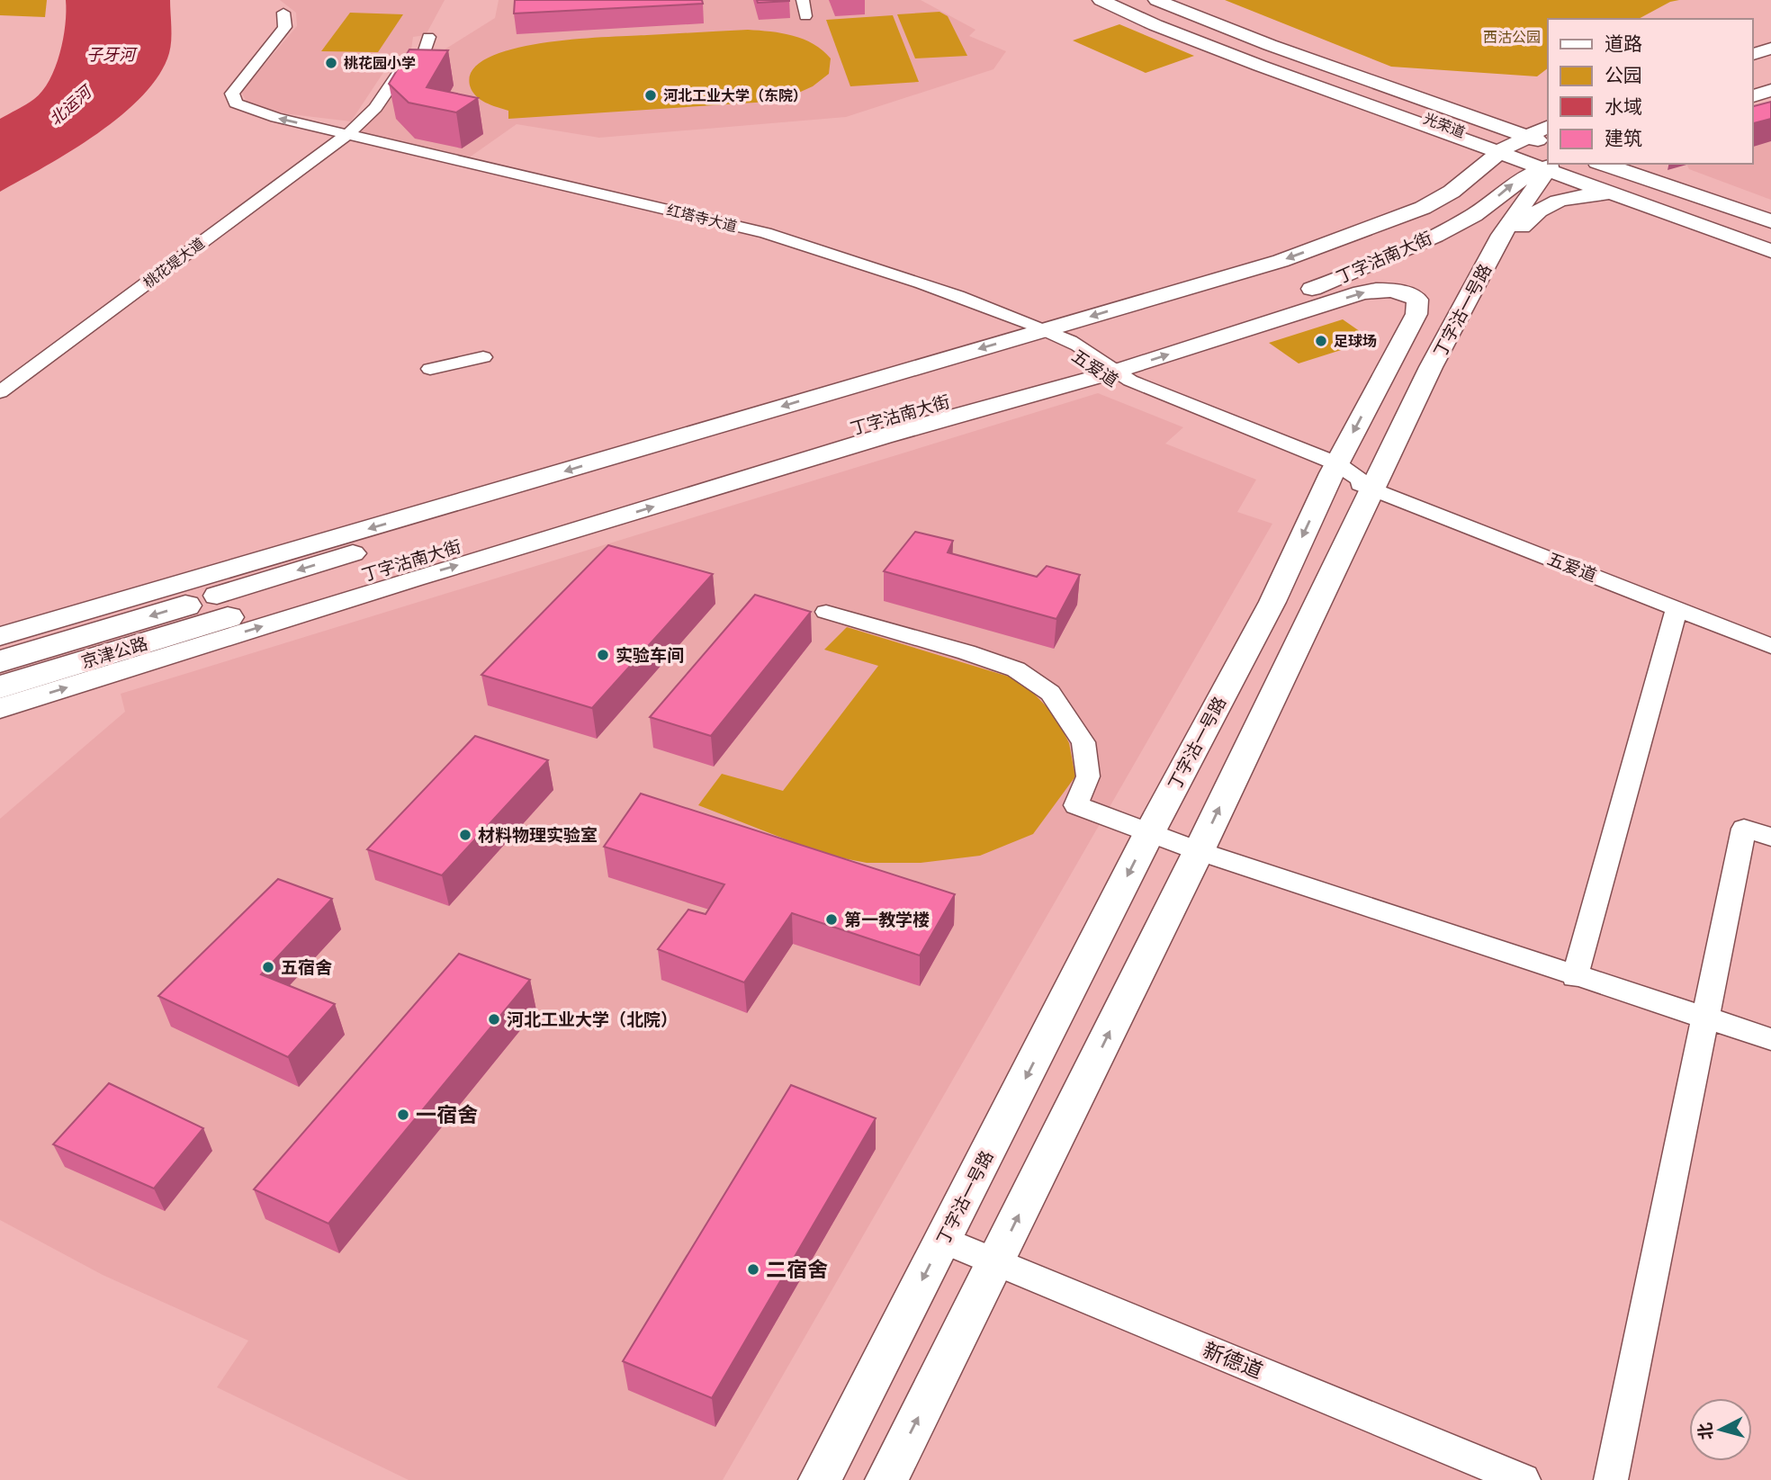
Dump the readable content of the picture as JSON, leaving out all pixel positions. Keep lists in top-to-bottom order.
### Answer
{
  "streets": {
    "highway": ["京津公路"],
    "main road": ["光荣道", "丁字沽南大街", "丁字沽一号路"],
    "street": [
      "红塔寺大道",
      "桃花堤大道",
      "五爱道",
      "新德道"
    ]
  },
  "crossings": [
    ["光荣道", "丁字沽南大街"],
    ["光荣道", "丁字沽一号路"],
    ["红塔寺大道", "丁字沽南大街"],
    ["红塔寺大道", "桃花堤大道"],
    ["红塔寺大道", "丁字沽一号路"],
    ["红塔寺大道", "五爱道"],
    ["丁字沽南大街", "丁字沽一号路"],
    ["丁字沽南大街", "五爱道"],
    ["丁字沽南大街", "京津公路"],
    ["丁字沽一号路", "五爱道"],
    ["丁字沽一号路", "新德道"]
  ],
  "water": ["子牙河", "北运河"],
  "parks": ["西沽公园"],
  "places": [
    "桃花园小学",
    "河北工业大学（东院）",
    "足球场",
    "实验车间",
    "材料物理实验室",
    "第一教学楼",
    "五宿舍",
    "河北工业大学（北院）",
    "一宿舍",
    "二宿舍"
  ],
  "legend": [
    "道路",
    "公园",
    "水域",
    "建筑"
  ],
  "north": "left"
}
